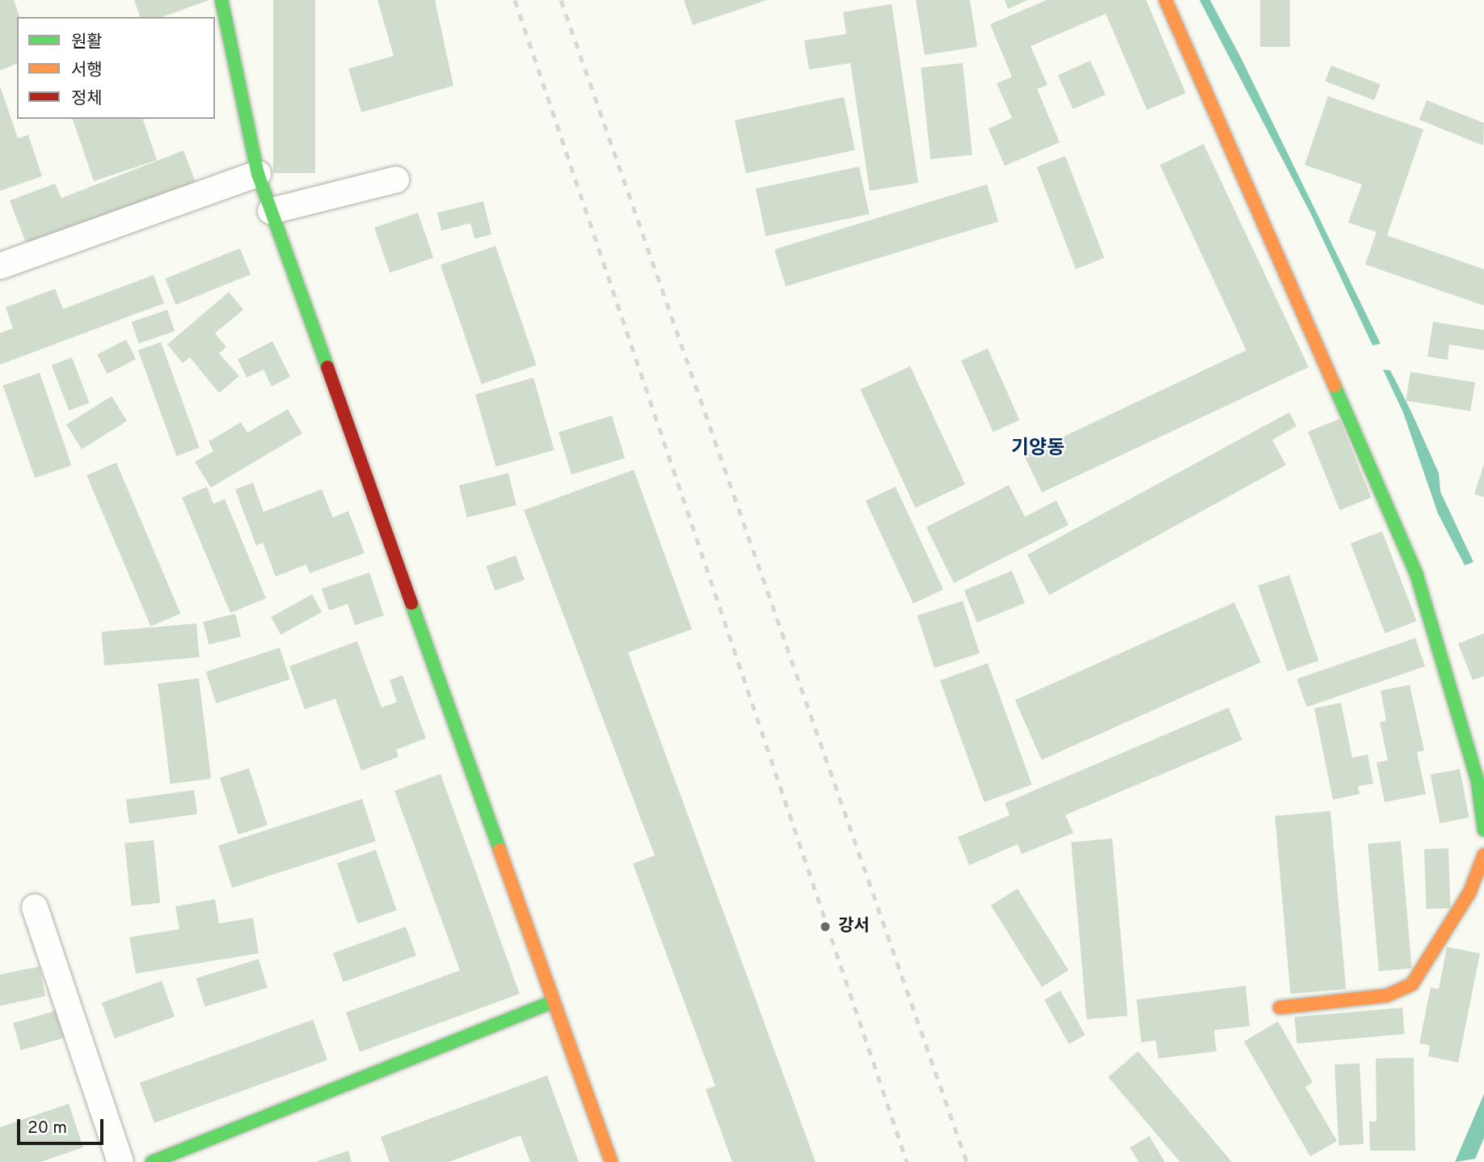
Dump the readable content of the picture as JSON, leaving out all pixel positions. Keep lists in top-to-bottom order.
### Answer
{
  "districts": ["기양동"],
  "places": ["강서"],
  "legend": ["원활", "서행", "정체"],
  "scale_bar": "20 m"
}
